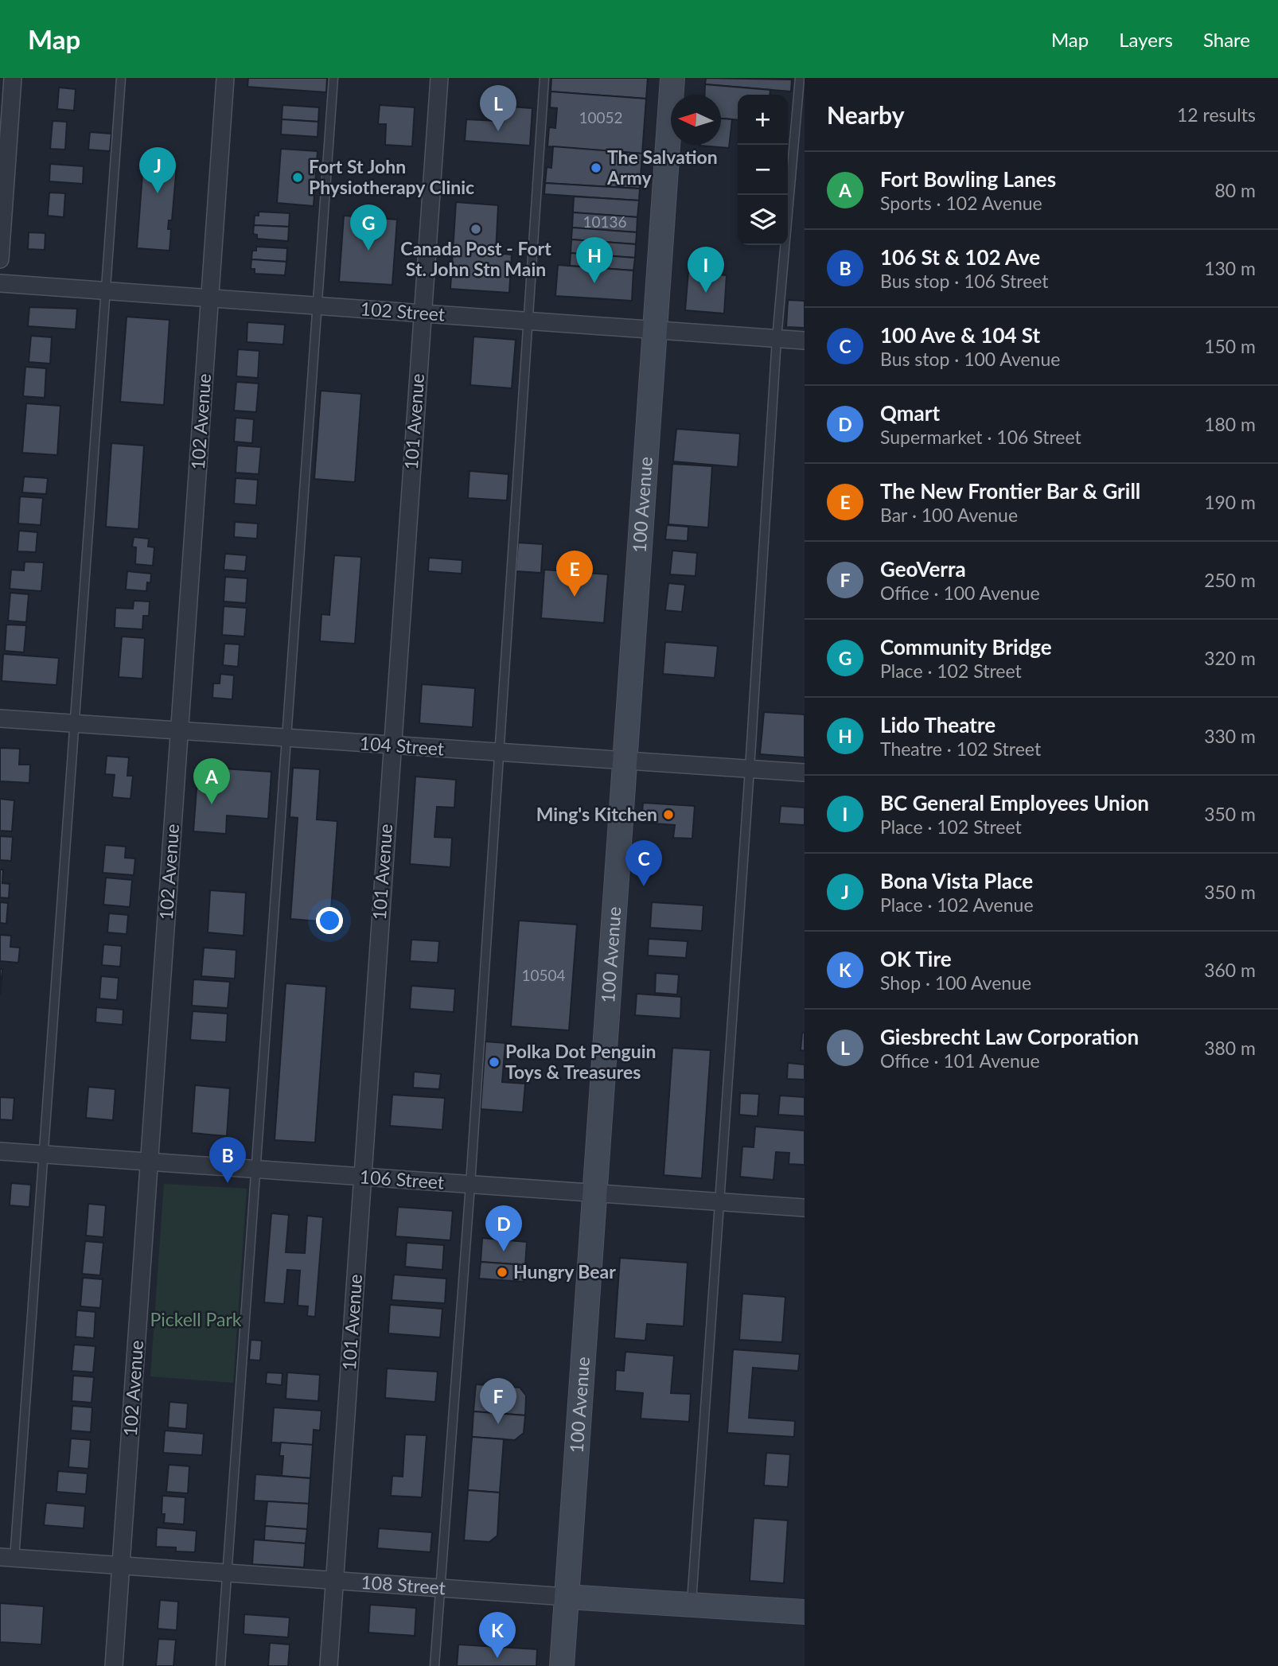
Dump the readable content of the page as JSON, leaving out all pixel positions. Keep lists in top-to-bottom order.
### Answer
{
  "streets": {
    "main road": ["100 Avenue", "108 Street"],
    "street": [
      "102 Street",
      "102 Avenue",
      "101 Avenue",
      "104 Street",
      "106 Street"
    ]
  },
  "crossings": [
    ["102 Street", "102 Avenue"],
    ["102 Street", "101 Avenue"],
    ["102 Street", "100 Avenue"],
    ["102 Avenue", "104 Street"],
    ["102 Avenue", "106 Street"],
    ["102 Avenue", "108 Street"],
    ["101 Avenue", "104 Street"],
    ["101 Avenue", "106 Street"],
    ["101 Avenue", "108 Street"],
    ["100 Avenue", "104 Street"],
    ["100 Avenue", "106 Street"],
    ["100 Avenue", "108 Street"]
  ],
  "parks": ["Pickell Park"],
  "places": [
    "The Salvation Army",
    "Fort St John Physiotherapy Clinic",
    "Canada Post - Fort St. John Stn Main",
    "Ming's Kitchen",
    "Polka Dot Penguin Toys & Treasures",
    "Hungry Bear"
  ],
  "house_numbers": ["10052", "10136", "10504"],
  "north": "left",
  "page": {
    "header": "Map",
    "nav": ["Map", "Layers", "Share"],
    "heading": ["Nearby", "12 results"],
    "pins": [
      "L",
      "J",
      "G",
      "H",
      "I",
      "E",
      "A",
      "C",
      "B",
      "D",
      "F",
      "K"
    ],
    "map_buttons": ["+", "−"],
    "list": [
      {
        "mark": "A",
        "name": "Fort Bowling Lanes",
        "note": "Sports · 102 Avenue",
        "value": "80 m"
      },
      {
        "mark": "B",
        "name": "106 St & 102 Ave",
        "note": "Bus stop · 106 Street",
        "value": "130 m"
      },
      {
        "mark": "C",
        "name": "100 Ave & 104 St",
        "note": "Bus stop · 100 Avenue",
        "value": "150 m"
      },
      {
        "mark": "D",
        "name": "Qmart",
        "note": "Supermarket · 106 Street",
        "value": "180 m"
      },
      {
        "mark": "E",
        "name": "The New Frontier Bar & Grill",
        "note": "Bar · 100 Avenue",
        "value": "190 m"
      },
      {
        "mark": "F",
        "name": "GeoVerra",
        "note": "Office · 100 Avenue",
        "value": "250 m"
      },
      {
        "mark": "G",
        "name": "Community Bridge",
        "note": "Place · 102 Street",
        "value": "320 m"
      },
      {
        "mark": "H",
        "name": "Lido Theatre",
        "note": "Theatre · 102 Street",
        "value": "330 m"
      },
      {
        "mark": "I",
        "name": "BC General Employees Union",
        "note": "Place · 102 Street",
        "value": "350 m"
      },
      {
        "mark": "J",
        "name": "Bona Vista Place",
        "note": "Place · 102 Avenue",
        "value": "350 m"
      },
      {
        "mark": "K",
        "name": "OK Tire",
        "note": "Shop · 100 Avenue",
        "value": "360 m"
      },
      {
        "mark": "L",
        "name": "Giesbrecht Law Corporation",
        "note": "Office · 101 Avenue",
        "value": "380 m"
      }
    ]
  }
}
